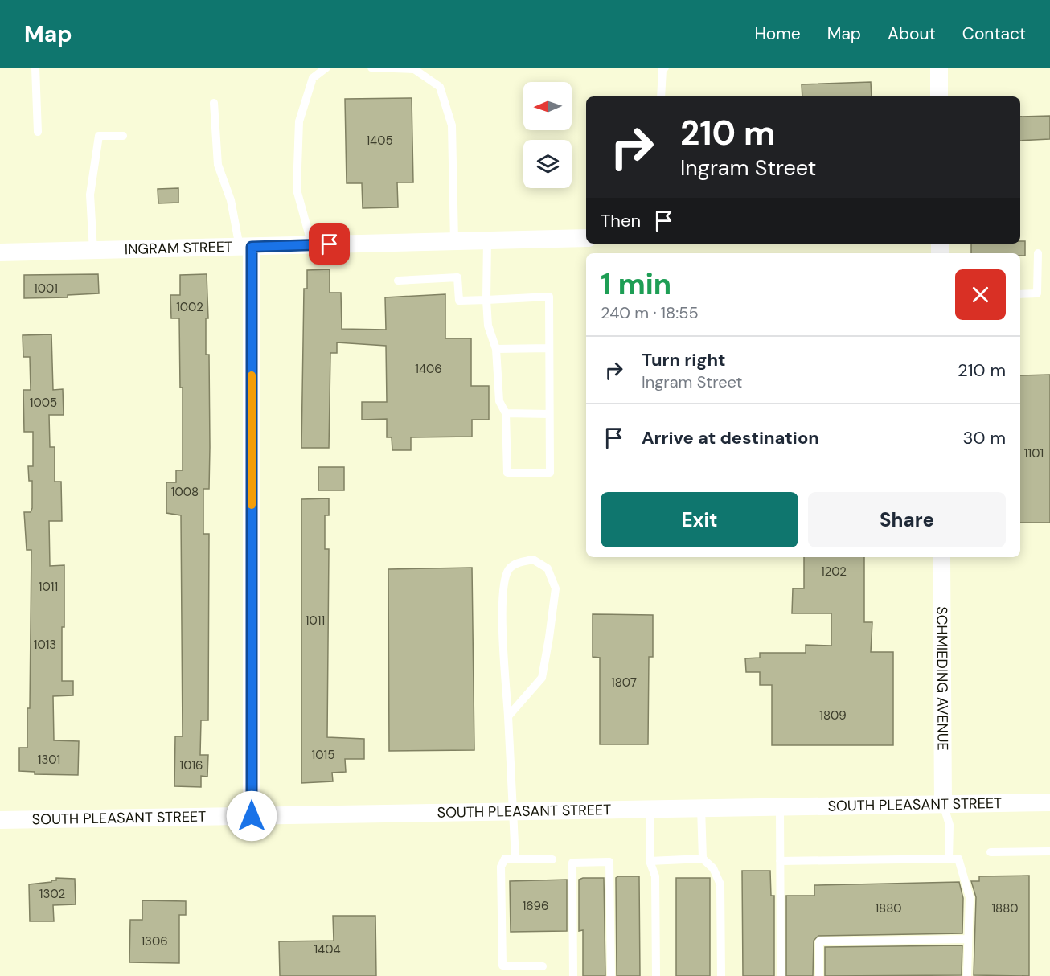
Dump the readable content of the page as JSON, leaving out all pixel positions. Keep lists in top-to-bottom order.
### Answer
{
  "streets": {
    "street": ["INGRAM STREET", "SCHMIEDING AVENUE", "SOUTH PLEASANT STREET"]
  },
  "crossings": [
    ["SCHMIEDING AVENUE", "SOUTH PLEASANT STREET"]
  ],
  "house_numbers": [
    "1405",
    "1001",
    "1002",
    "1406",
    "1005",
    "1101",
    "1008",
    "1202",
    "1011",
    "1011",
    "1013",
    "1807",
    "1809",
    "1015",
    "1301",
    "1016",
    "1302",
    "1696",
    "1880",
    "1880",
    "1306",
    "1404"
  ],
  "north": "left",
  "page": {
    "header": "Map",
    "nav": [
      "Home",
      "Map",
      "About",
      "Contact"
    ],
    "turn": ["210 m", "Ingram Street"],
    "then": "Then",
    "heading": ["1 min", "240 m · 18:55"],
    "list": [
      {
        "name": "Turn right",
        "note": "Ingram Street",
        "value": "210 m"
      },
      {
        "name": "Arrive at destination",
        "value": "30 m"
      }
    ],
    "buttons": ["Exit", "Share"]
  }
}
